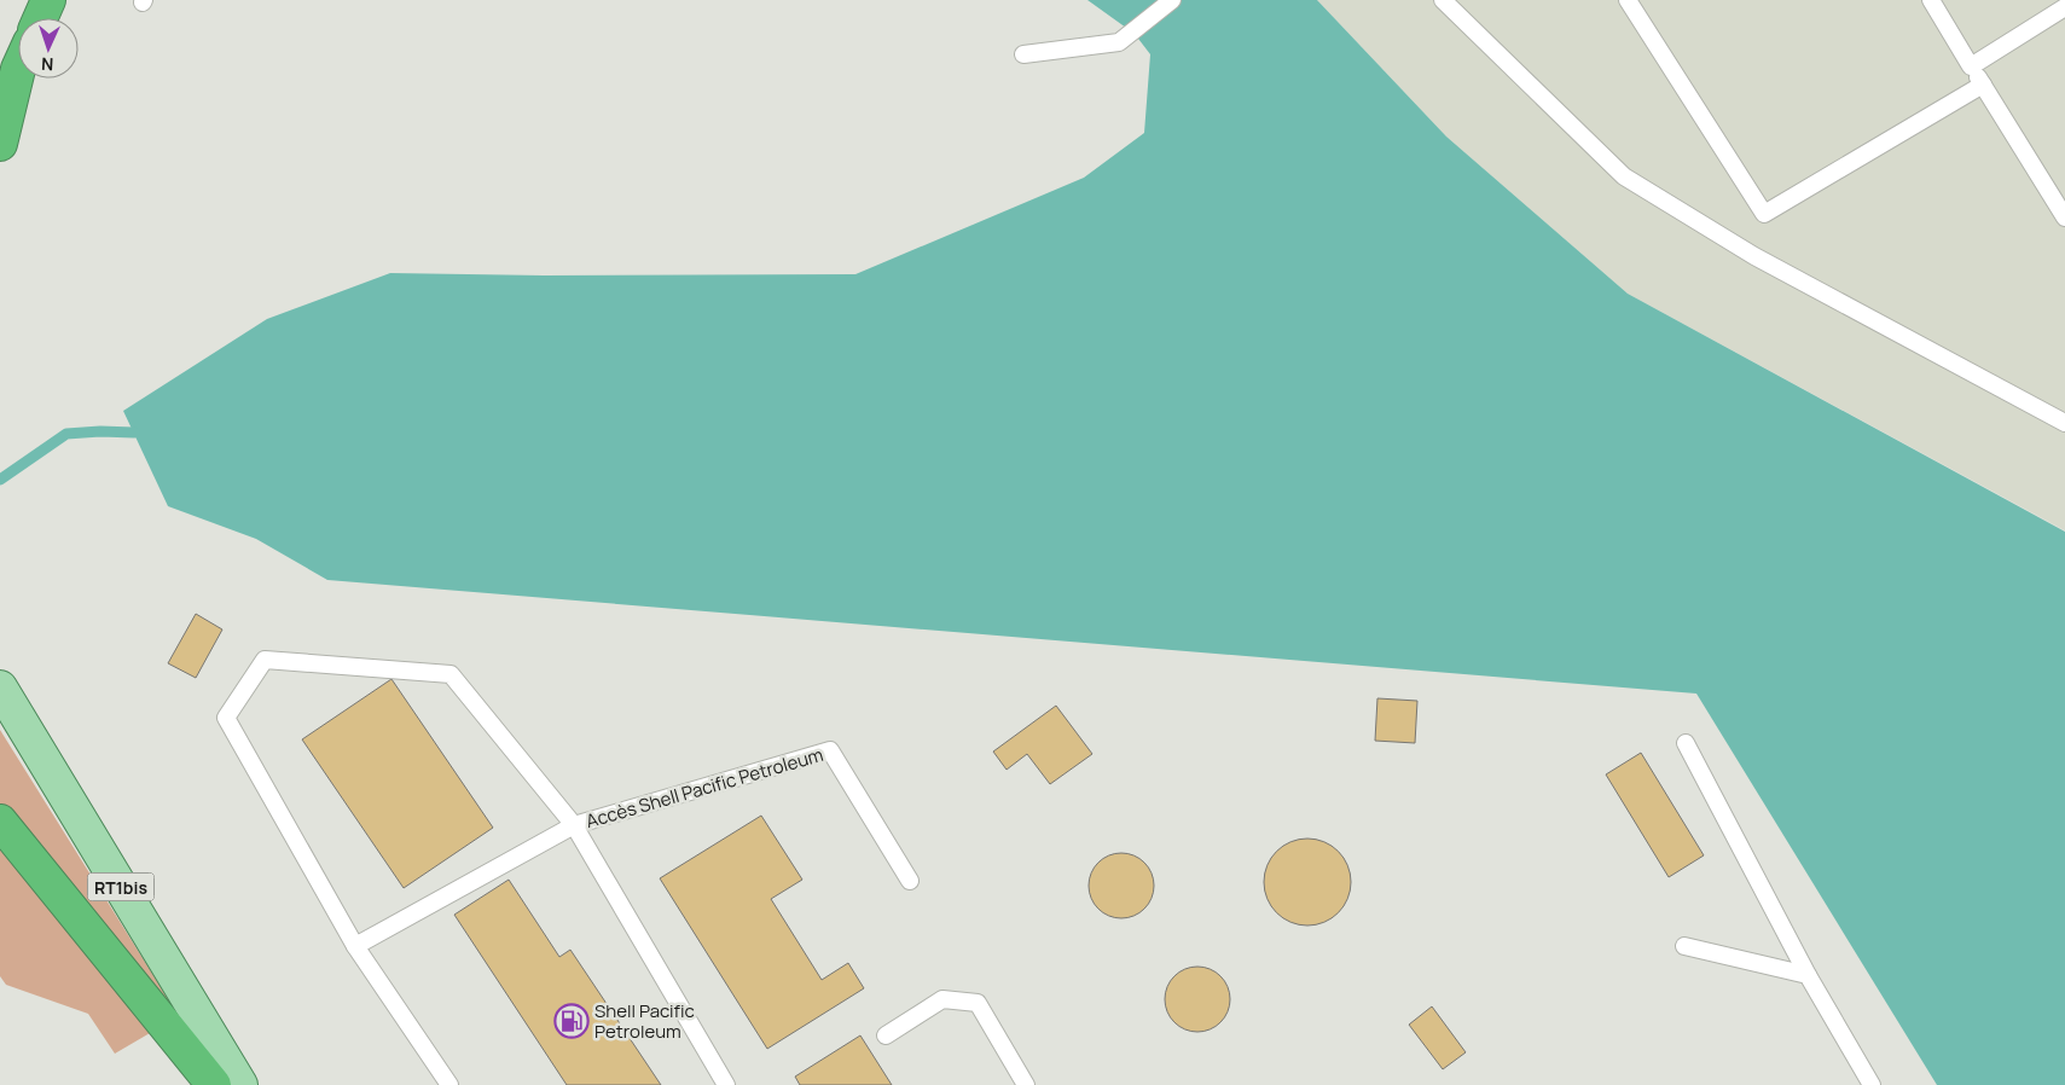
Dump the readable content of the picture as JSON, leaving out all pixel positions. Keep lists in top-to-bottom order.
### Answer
{
  "streets": {
    "main road": ["RT1bis"],
    "lane": ["Accès Shell Pacific Petroleum"]
  },
  "places": {
    "fuel station": ["Shell Pacific Petroleum"]
  },
  "north": "bottom"
}
